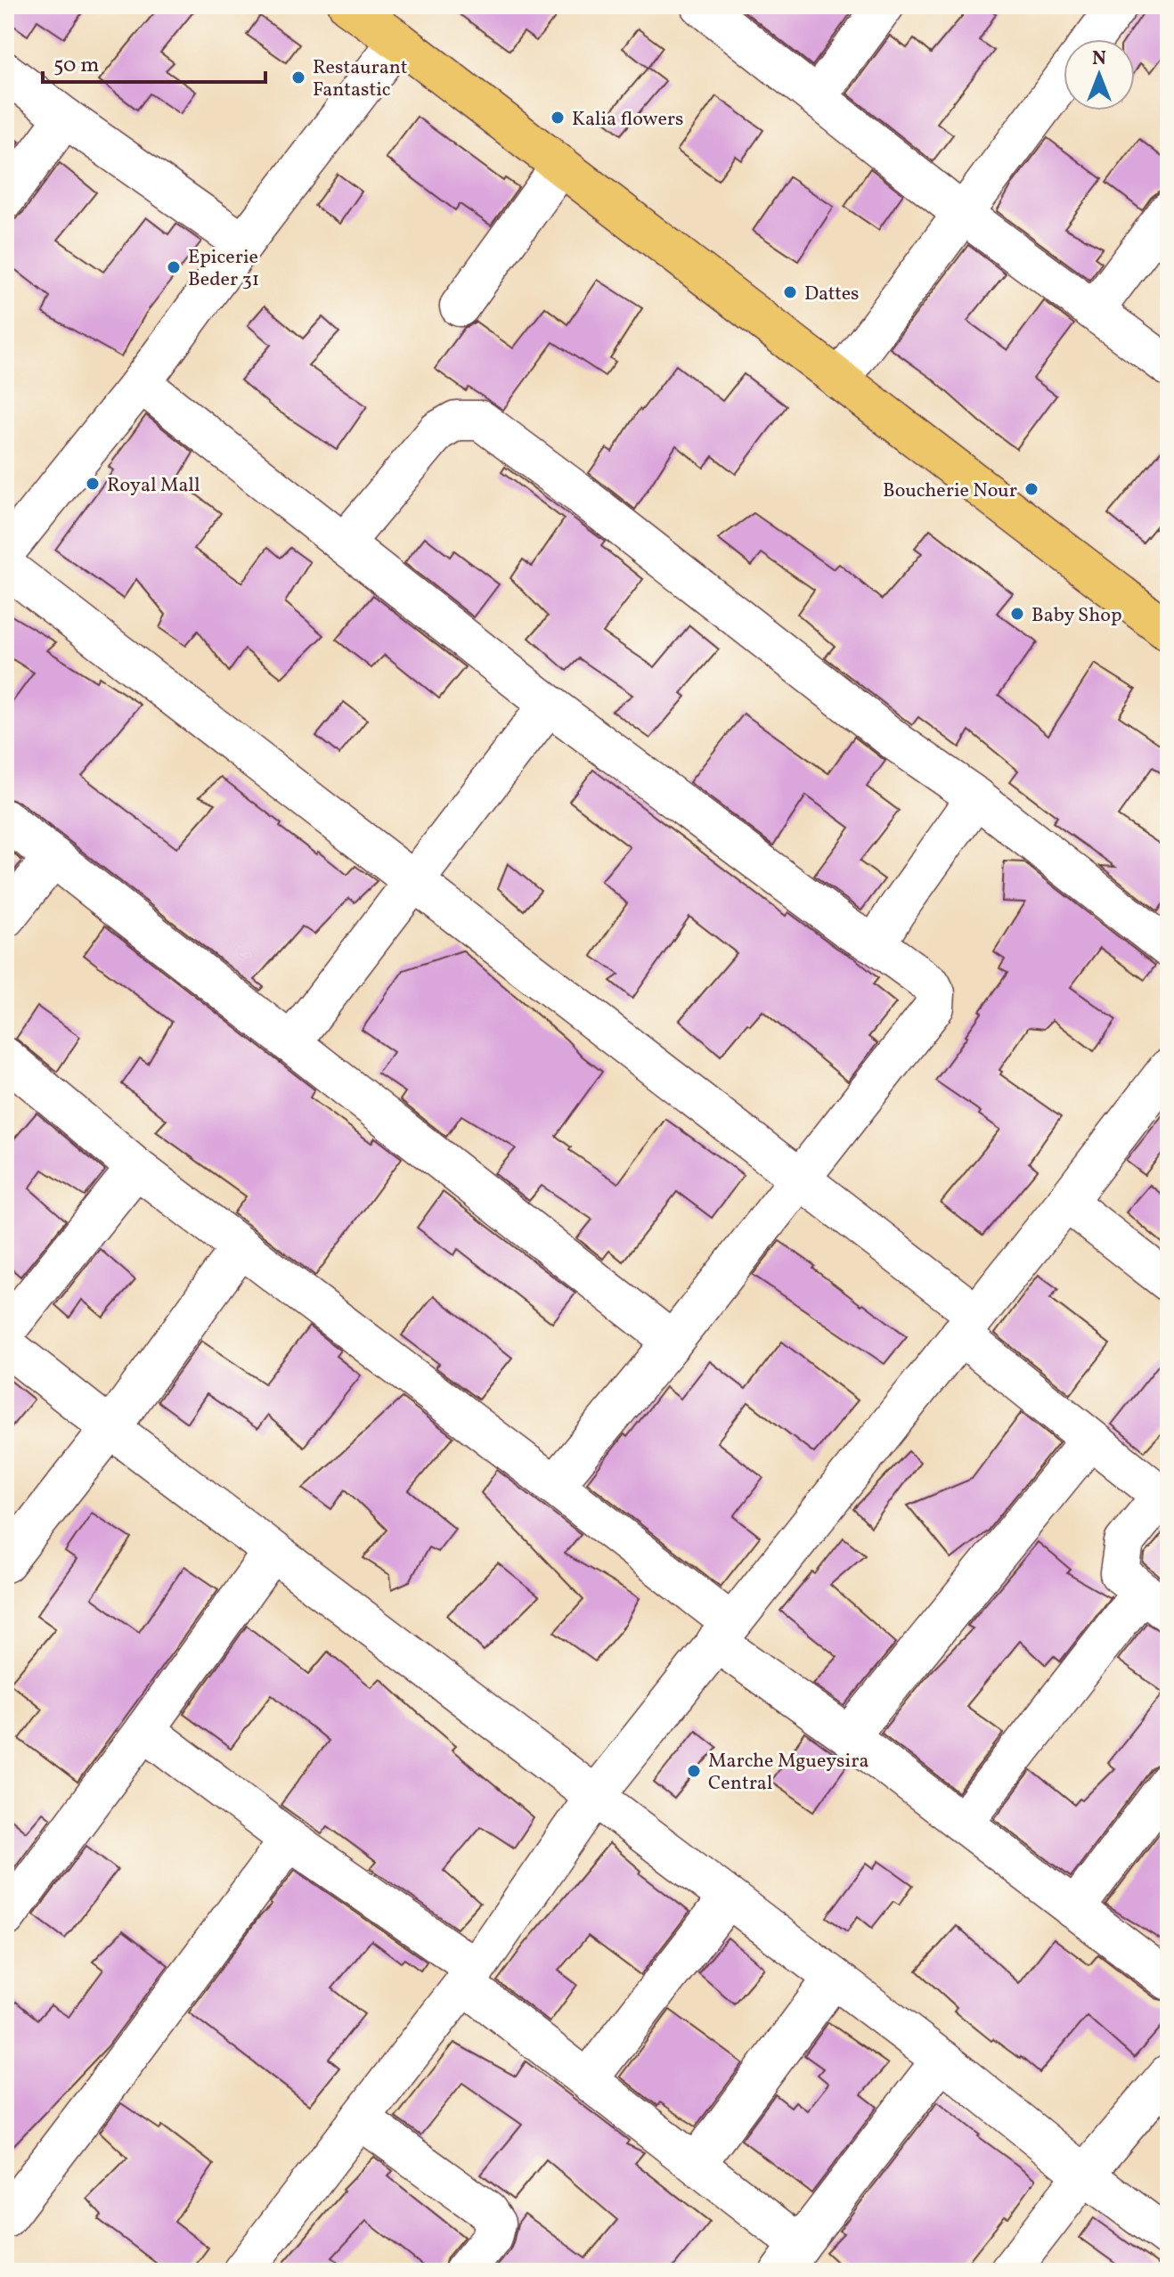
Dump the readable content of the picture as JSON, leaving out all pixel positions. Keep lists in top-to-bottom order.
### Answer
{
  "places": [
    "Restaurant Fantastic",
    "Kalia flowers",
    "Epicerie Beder 31",
    "Dattes",
    "Royal Mall",
    "Boucherie Nour",
    "Baby Shop",
    "Marche Mgueysira Central"
  ],
  "scale_bar": "50 m",
  "north": "top"
}
